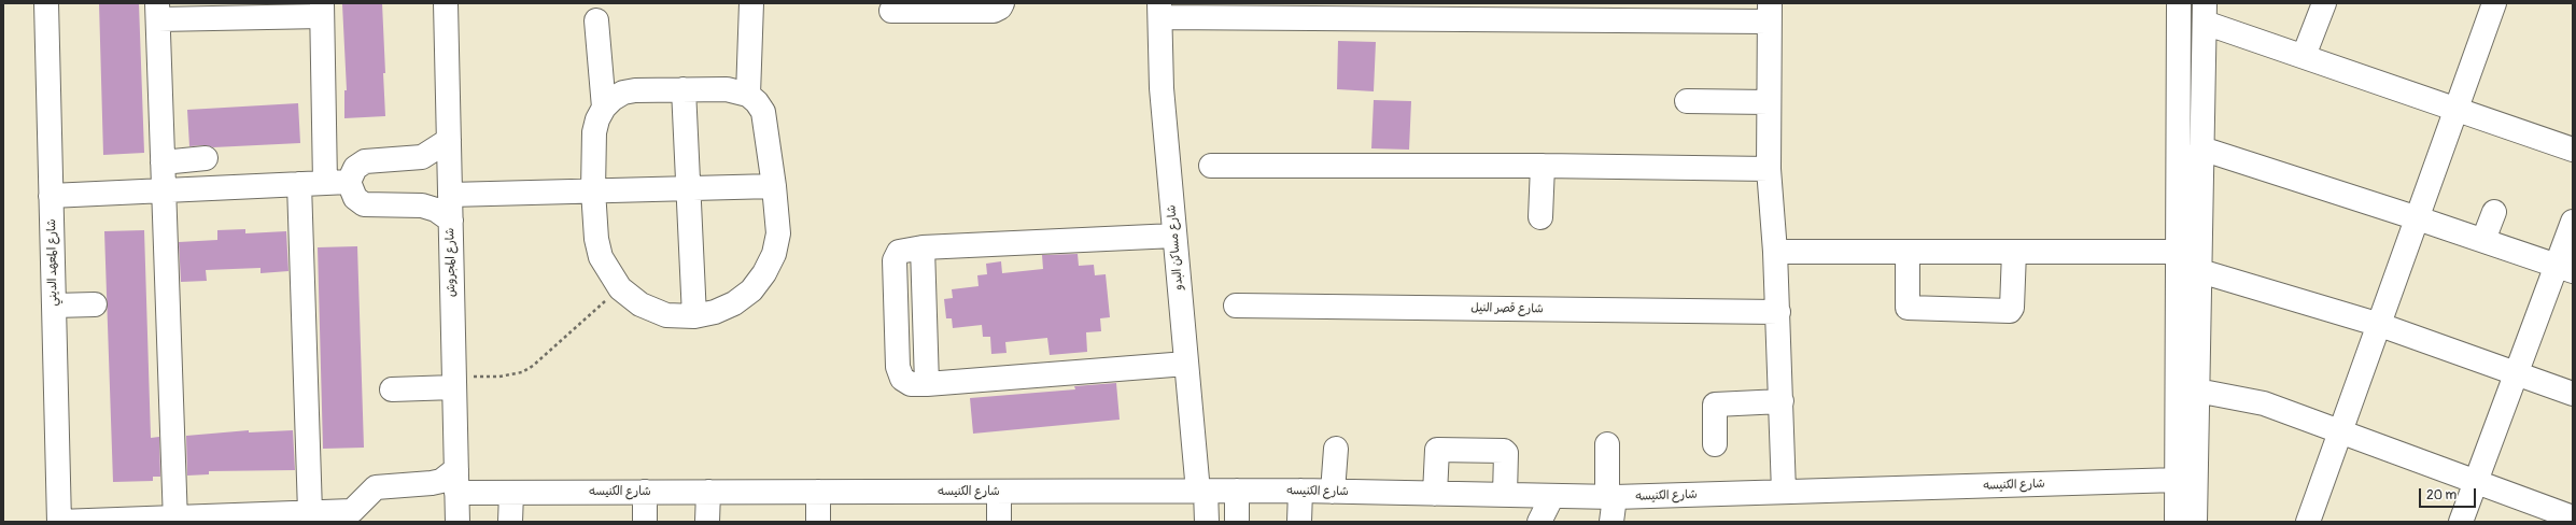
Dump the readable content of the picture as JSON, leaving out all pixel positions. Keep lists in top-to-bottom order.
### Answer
{
  "streets": {
    "street": [
      "شارع مساكن البدو",
      "شارع المعهد الديني",
      "شارع المجروش",
      "شارع قصر النيل",
      "شارع الكنيسه"
    ]
  },
  "crossings": [
    ["شارع مساكن البدو", "شارع الكنيسه"],
    ["شارع المجروش", "شارع الكنيسه"]
  ],
  "scale_bar": "20 m"
}
